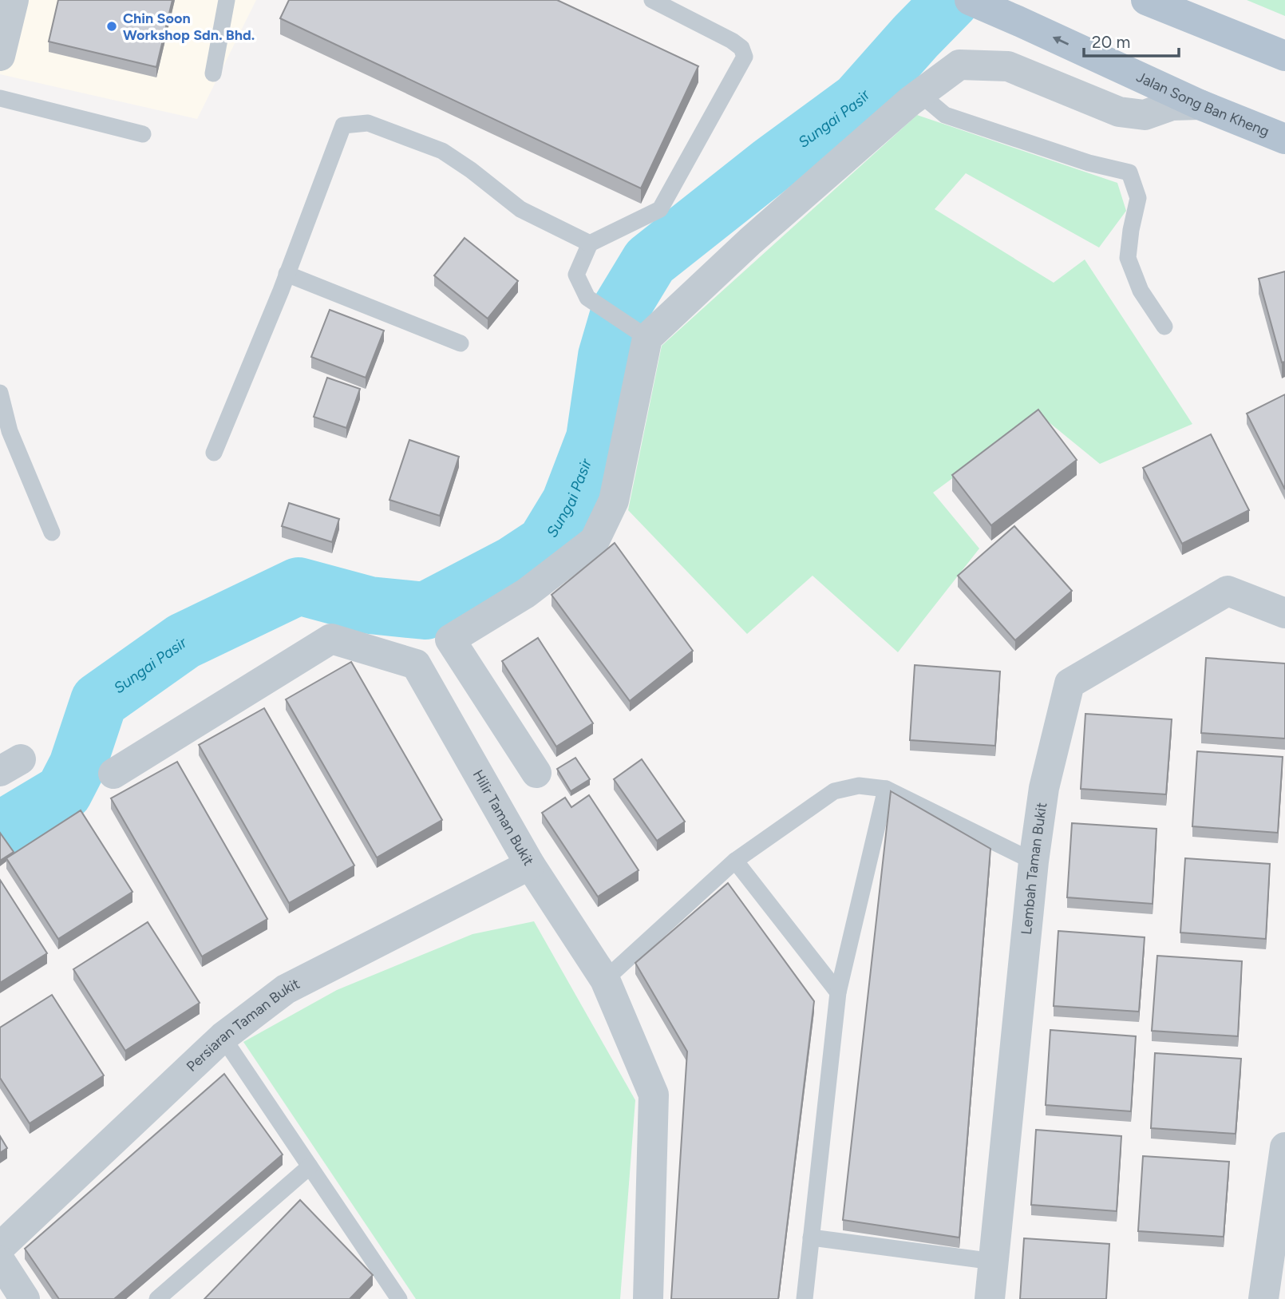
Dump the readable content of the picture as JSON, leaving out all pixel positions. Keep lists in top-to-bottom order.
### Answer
{
  "streets": {
    "main road": ["Jalan Song Ban Kheng"],
    "street": ["Hilir Taman Bukit", "Lembah Taman Bukit", "Persiaran Taman Bukit"]
  },
  "crossings": [
    ["Hilir Taman Bukit", "Persiaran Taman Bukit"]
  ],
  "water": ["Sungai Pasir"],
  "places": ["Chin Soon Workshop Sdn. Bhd."],
  "scale_bar": "20 m"
}
